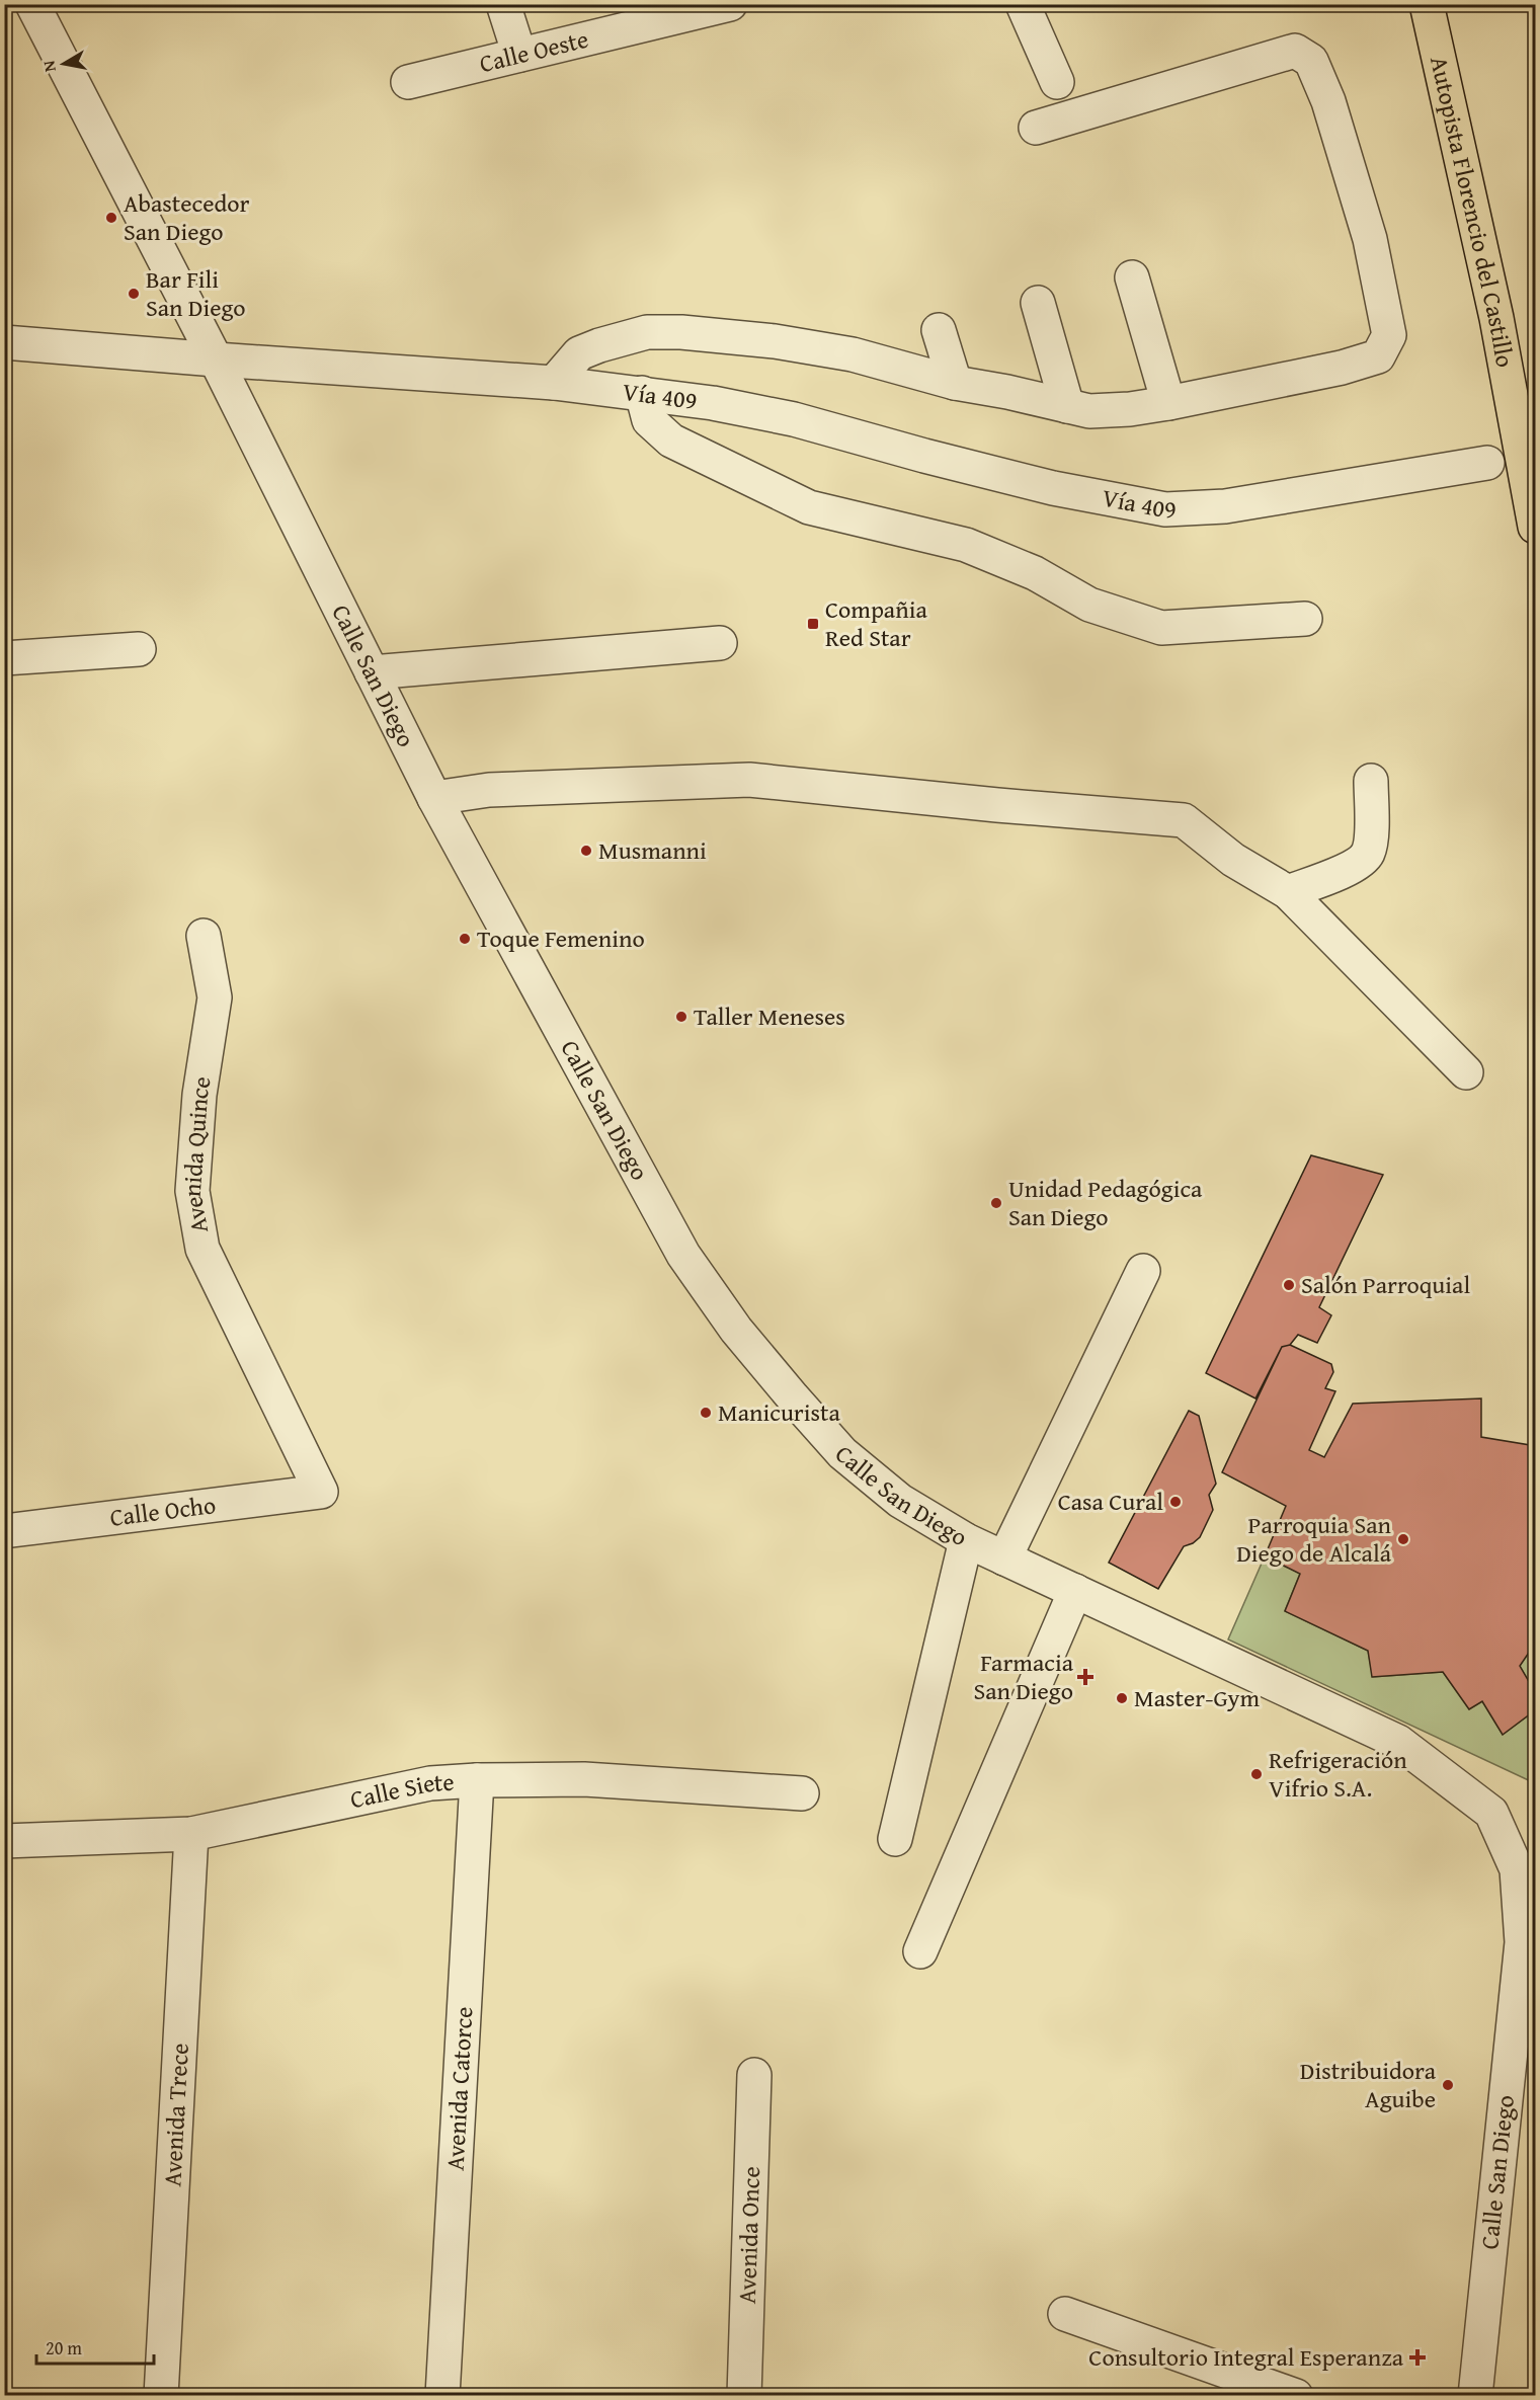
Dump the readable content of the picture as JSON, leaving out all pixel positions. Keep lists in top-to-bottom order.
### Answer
{
  "streets": {
    "highway": ["Autopista Florencio del Castillo"],
    "street": [
      "Calle Oeste",
      "Vía 409",
      "Calle San Diego",
      "Avenida Quince",
      "Calle Ocho",
      "Calle Siete",
      "Avenida Catorce",
      "Avenida Trece",
      "Avenida Once"
    ]
  },
  "crossings": [
    ["Vía 409", "Calle San Diego"],
    ["Avenida Quince", "Calle Ocho"],
    ["Calle Siete", "Avenida Catorce"],
    ["Calle Siete", "Avenida Trece"]
  ],
  "places": {
    "other": [
      "Abastecedor San Diego",
      "Bar Fili San Diego",
      "Musmanni",
      "Toque Femenino",
      "Taller Meneses",
      "Unidad Pedagógica San Diego",
      "Salón Parroquial",
      "Manicurista",
      "Casa Cural",
      "Parroquia San Diego de Alcalá",
      "Master-Gym",
      "Refrigeración Vifrio S.A.",
      "Distribuidora Aguibe"
    ],
    "transit": ["Compañia Red Star"],
    "health": ["Farmacia San Diego", "Consultorio Integral Esperanza"]
  },
  "scale_bar": "20 m",
  "north": "left"
}
